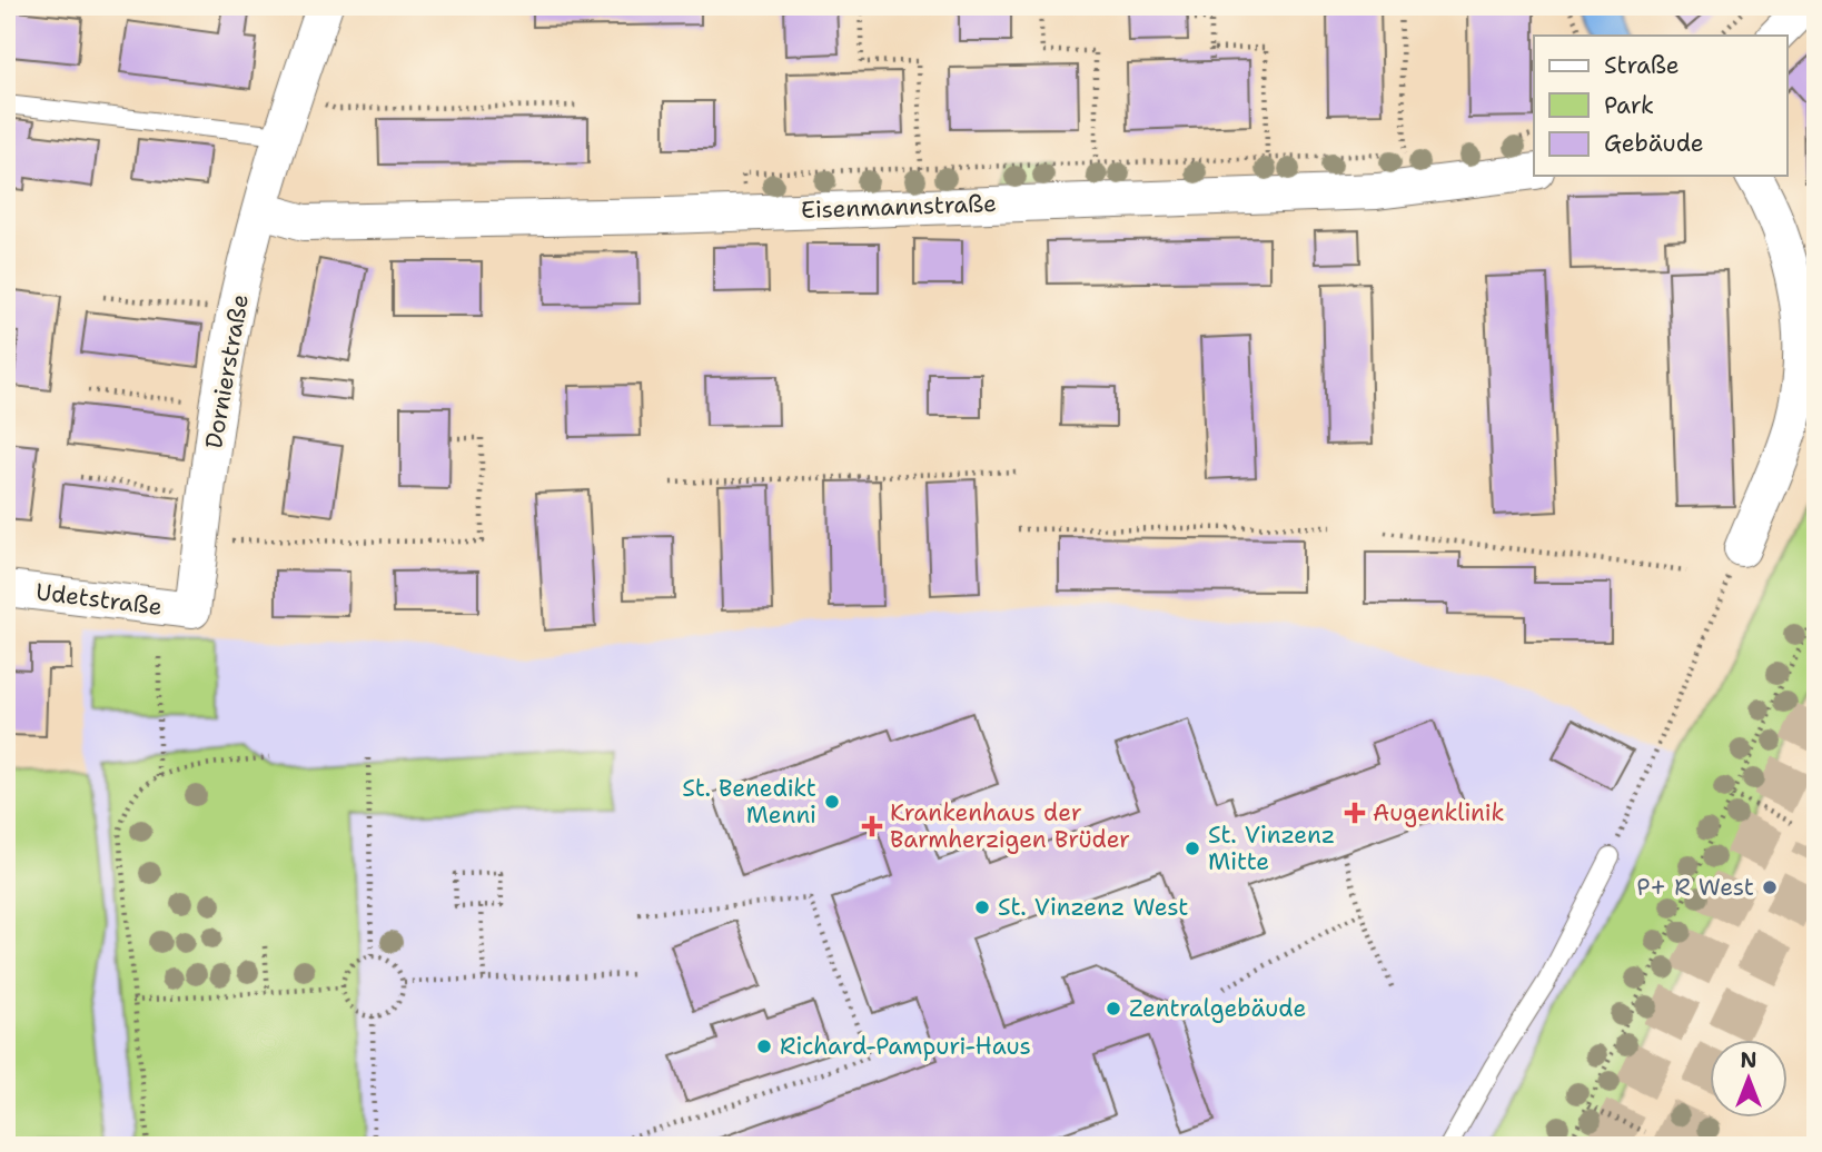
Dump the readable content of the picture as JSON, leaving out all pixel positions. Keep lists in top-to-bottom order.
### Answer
{
  "streets": {
    "street": ["Eisenmannstraße", "Dornierstraße", "Udetstraße"]
  },
  "crossings": [
    ["Eisenmannstraße", "Dornierstraße"],
    ["Dornierstraße", "Udetstraße"]
  ],
  "places": {
    "other": [
      "St. Benedikt Menni",
      "St. Vinzenz Mitte",
      "P+ R West",
      "St. Vinzenz West",
      "Zentralgebäude",
      "Richard-Pampuri-Haus"
    ],
    "health": ["Augenklinik", "Krankenhaus der Barmherzigen Brüder"]
  },
  "legend": ["Straße", "Park", "Gebäude"],
  "north": "top"
}
